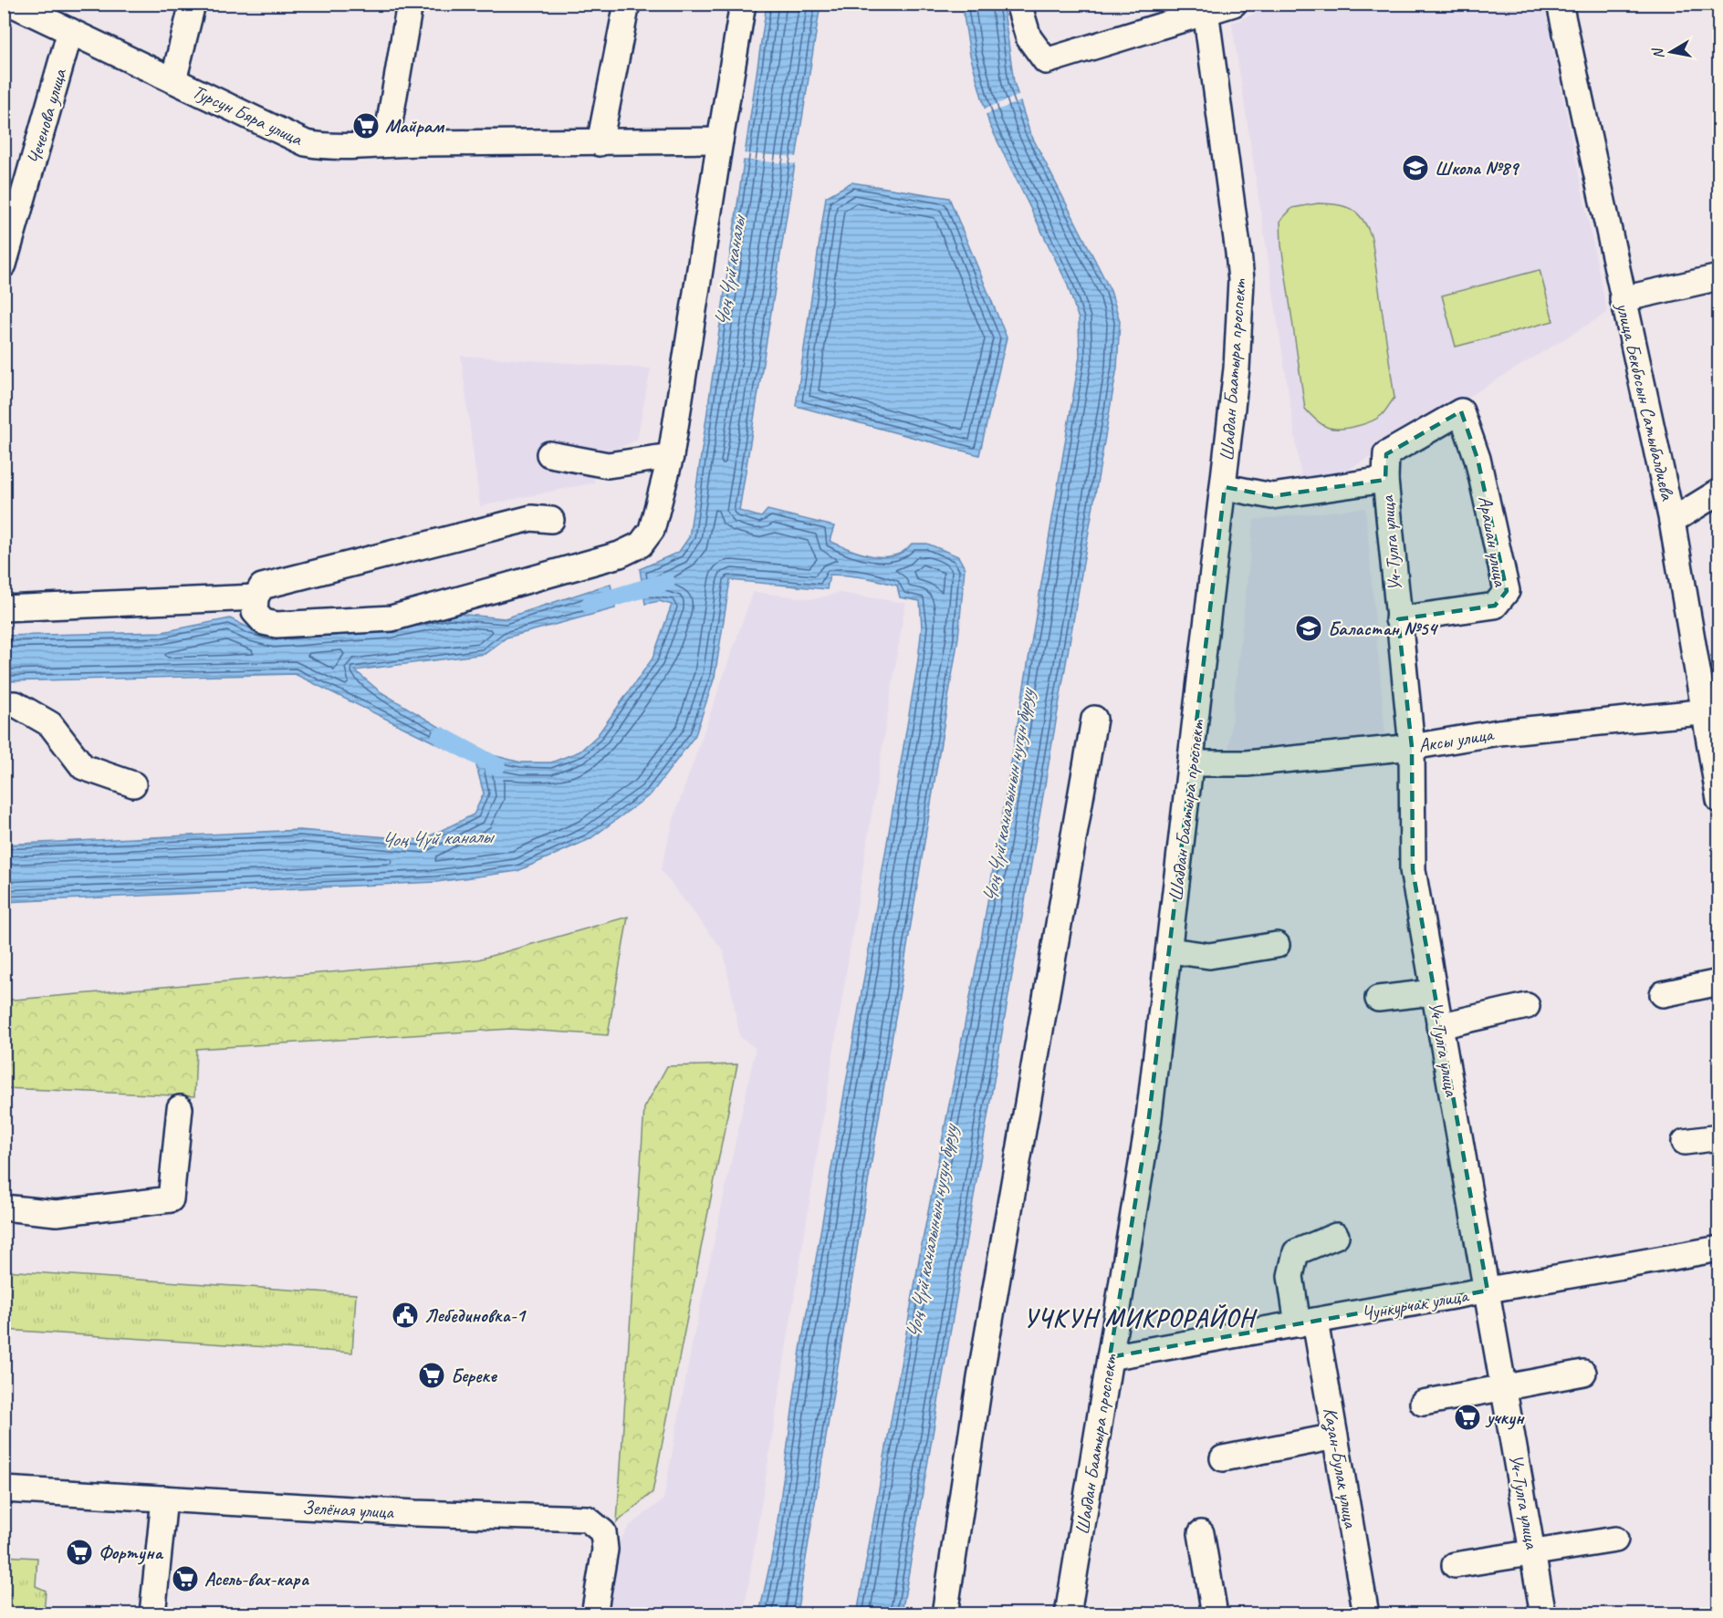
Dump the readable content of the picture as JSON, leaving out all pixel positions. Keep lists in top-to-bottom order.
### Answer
{
  "streets": {
    "street": [
      "Турсун Бяра улица",
      "Чеченова улица",
      "Шабдан Баатыра проспект",
      "улица Бекбосын Сатыбалдиева",
      "Арашан улица",
      "Уч-Тулга улица",
      "Аксы улица",
      "Чункурчак улица",
      "Казан-Булак улица",
      "Зелёная улица"
    ]
  },
  "crossings": [
    ["Турсун Бяра улица", "Чеченова улица"],
    ["Шабдан Баатыра проспект", "Аксы улица"],
    ["Шабдан Баатыра проспект", "Чункурчак улица"],
    ["улица Бекбосын Сатыбалдиева", "Аксы улица"],
    ["Арашан улица", "Уч-Тулга улица"],
    ["Уч-Тулга улица", "Аксы улица"],
    ["Уч-Тулга улица", "Чункурчак улица"],
    ["Чункурчак улица", "Казан-Булак улица"]
  ],
  "districts": ["УЧКУН МИКРОРАЙОН"],
  "water": ["Чоң Чүй каналы", "Чоң Чүй каналынын нугун буруу"],
  "places": {
    "supermarket": [
      "Майрам",
      "Береке",
      "учкун",
      "Фортуна",
      "Асель-вах-кара"
    ],
    "school or university": ["Школа №89", "Баластан №54"],
    "public building": ["Лебединовка-1"]
  },
  "north": "left"
}
